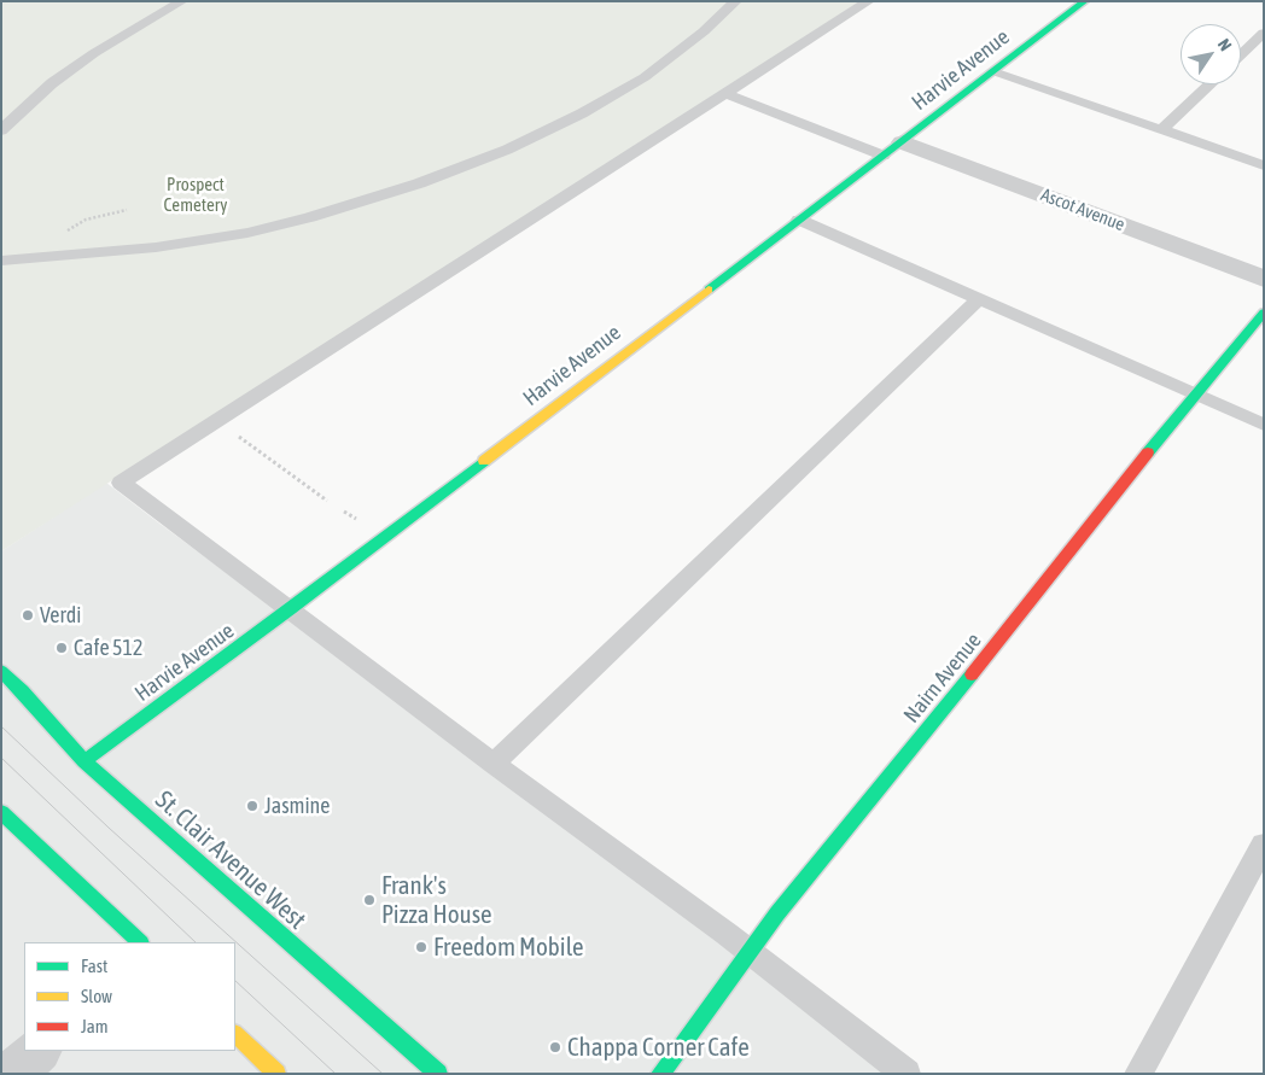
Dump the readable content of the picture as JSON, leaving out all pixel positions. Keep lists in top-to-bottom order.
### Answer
{
  "streets": {
    "street": [
      "Harvie Avenue",
      "Ascot Avenue",
      "Nairn Avenue",
      "St. Clair Avenue West"
    ]
  },
  "crossings": [
    ["Harvie Avenue", "Ascot Avenue"],
    ["Harvie Avenue", "St. Clair Avenue West"]
  ],
  "parks": ["Prospect Cemetery"],
  "places": [
    "Verdi",
    "Cafe 512",
    "Jasmine",
    "Frank's Pizza House",
    "Freedom Mobile",
    "Chappa Corner Cafe"
  ],
  "legend": ["Fast", "Slow", "Jam"],
  "north": "top right"
}
